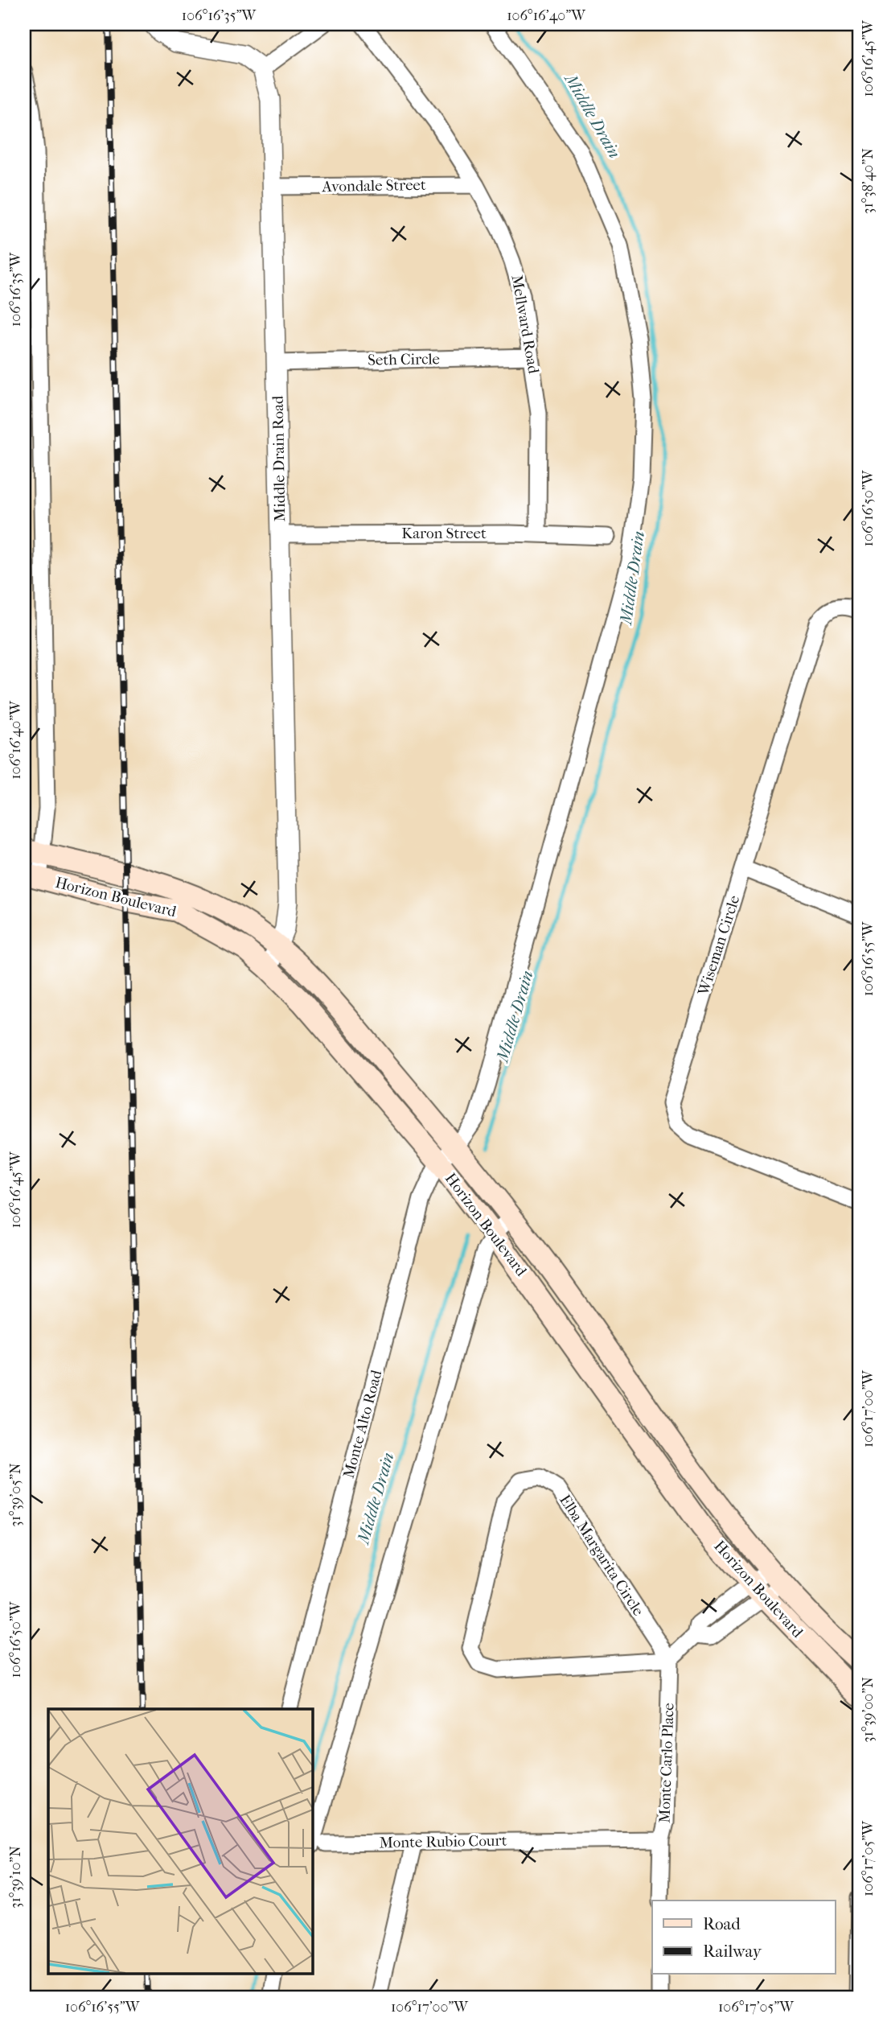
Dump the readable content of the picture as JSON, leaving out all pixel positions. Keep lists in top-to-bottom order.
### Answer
{
  "streets": {
    "main road": ["Horizon Boulevard"],
    "street": [
      "Avondale Street",
      "Mellward Road",
      "Seth Circle",
      "Middle Drain Road",
      "Karon Street",
      "Wiseman Circle",
      "Monte Alto Road",
      "Elba Margarita Circle",
      "Monte Carlo Place",
      "Monte Rubio Court"
    ]
  },
  "crossings": [
    ["Avondale Street", "Mellward Road"],
    ["Avondale Street", "Middle Drain Road"],
    ["Mellward Road", "Seth Circle"],
    ["Mellward Road", "Karon Street"],
    ["Seth Circle", "Middle Drain Road"],
    ["Middle Drain Road", "Karon Street"],
    ["Middle Drain Road", "Horizon Boulevard"],
    ["Horizon Boulevard", "Monte Alto Road"],
    ["Elba Margarita Circle", "Monte Carlo Place"],
    ["Monte Carlo Place", "Monte Rubio Court"]
  ],
  "water": ["Middle Drain"],
  "legend": ["Road", "Railway"],
  "coordinates": [
    "106°16'35\"W",
    "106°16'40\"W",
    "106°16'45\"W",
    "31°38'40\"N",
    "106°16'50\"W",
    "106°16'55\"W",
    "106°17'00\"W",
    "31°39'05\"N",
    "31°39'00\"N",
    "106°17'05\"W",
    "31°39'10\"N"
  ]
}
